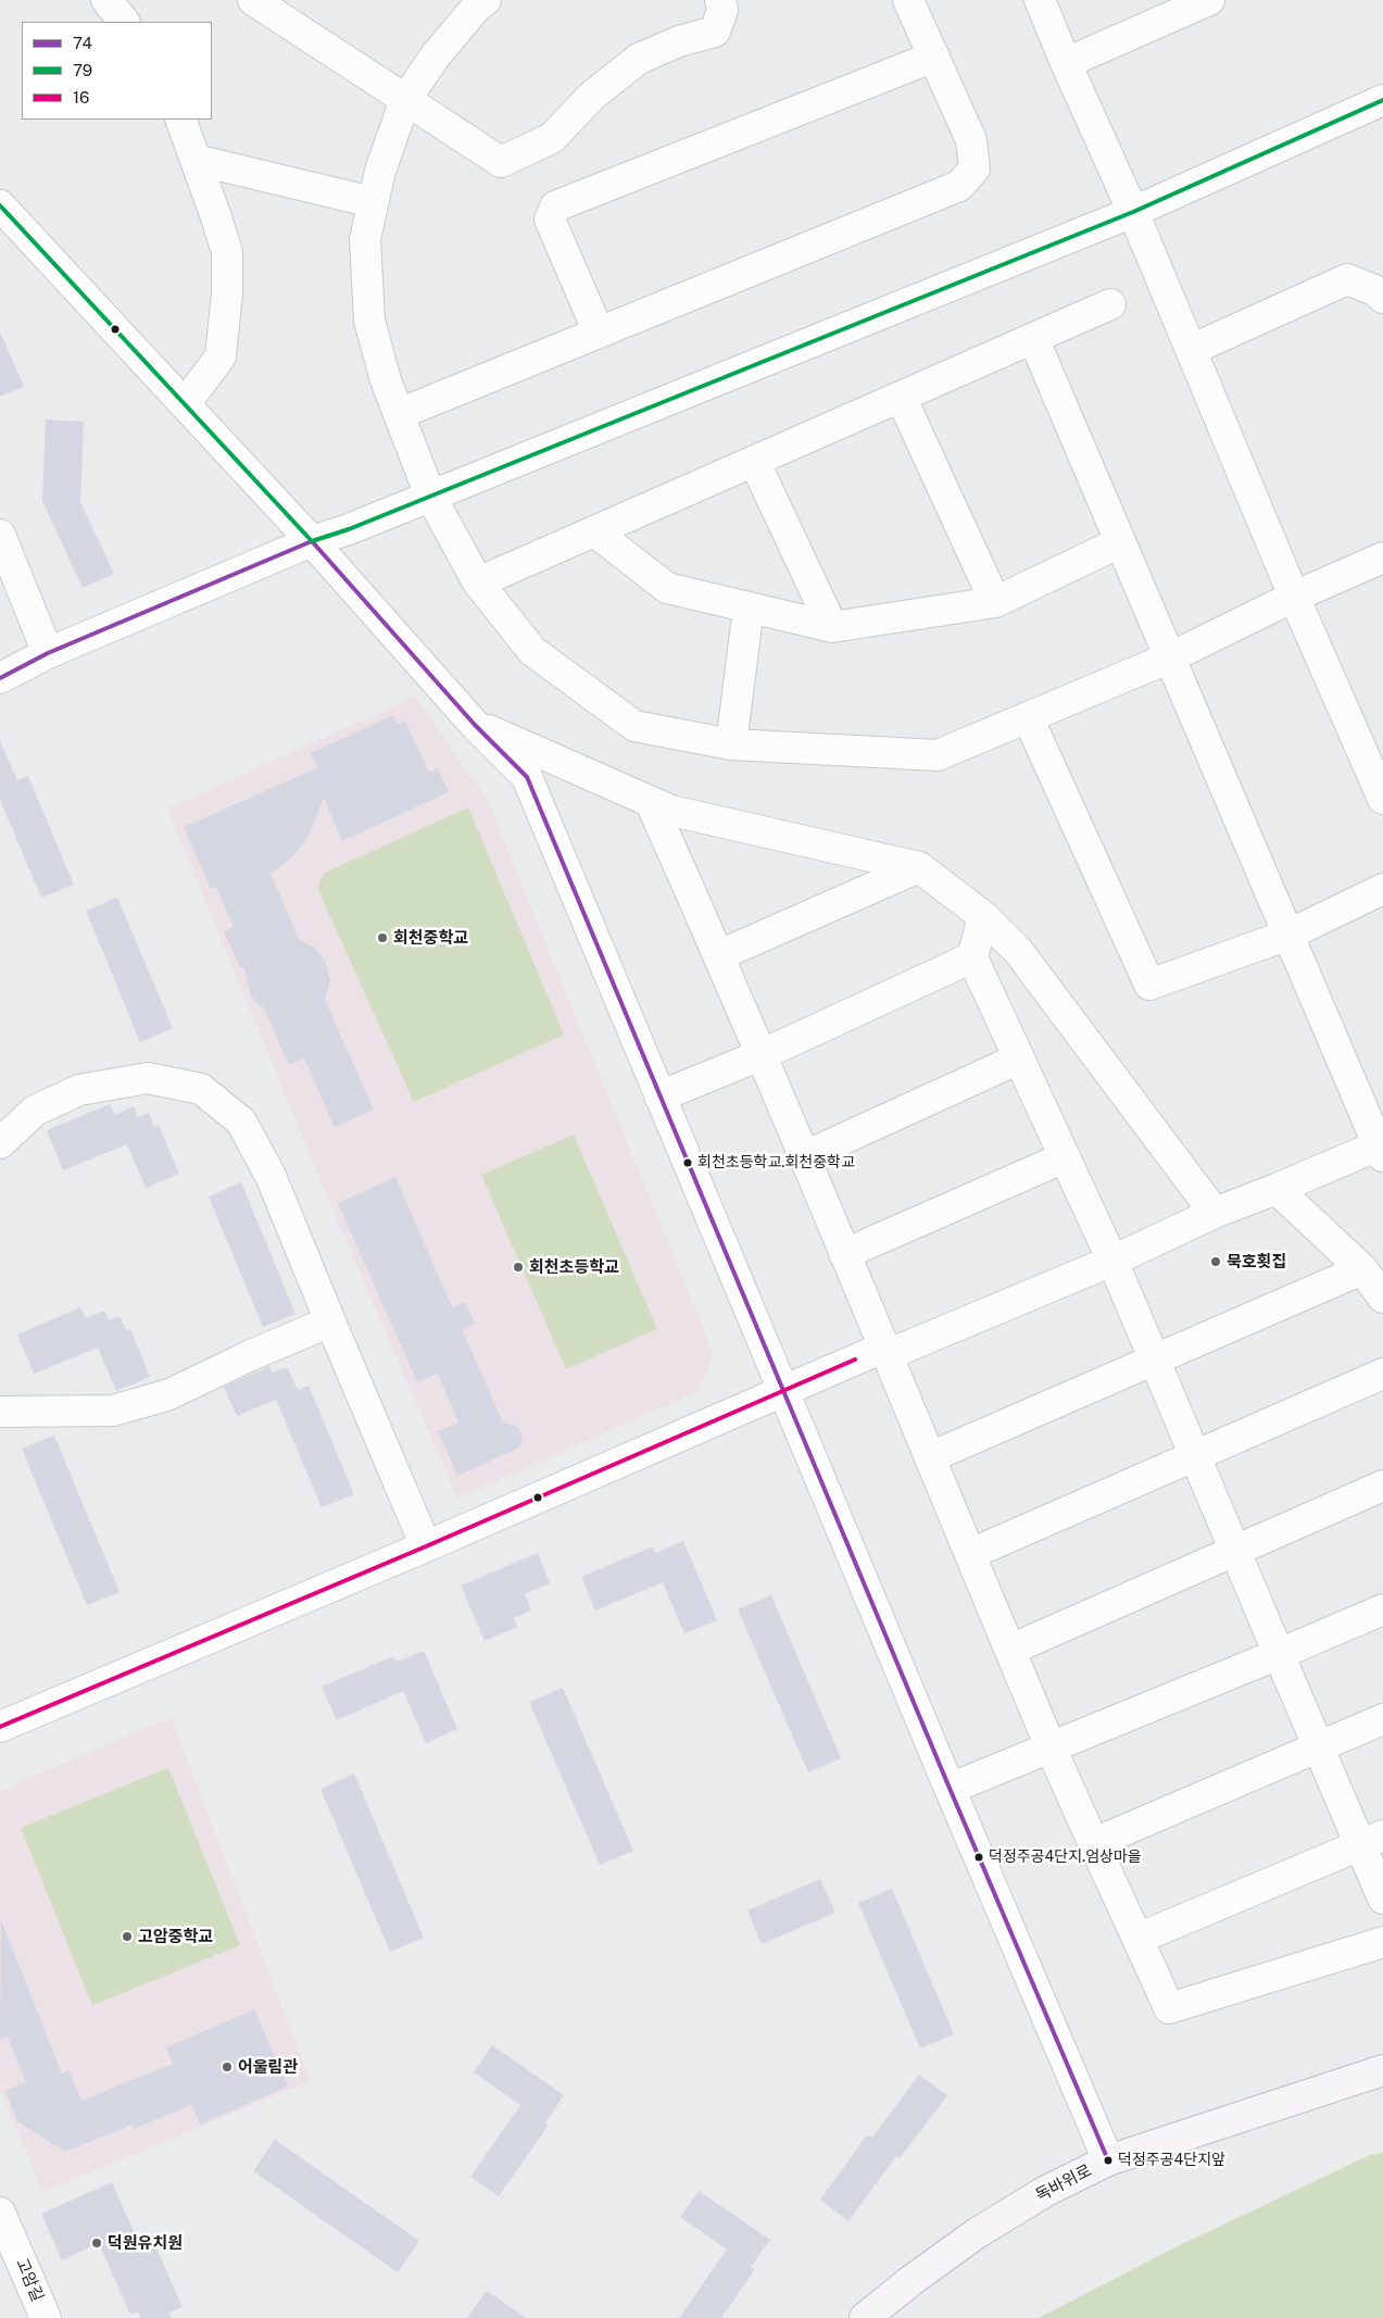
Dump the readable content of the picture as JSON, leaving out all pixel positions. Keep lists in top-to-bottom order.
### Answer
{
  "streets": {
    "main road": ["독바위로"],
    "street": ["고암길"]
  },
  "places": [
    "회천중학교",
    "회천초등학교.회천중학교",
    "묵호횟집",
    "회천초등학교",
    "덕정주공4단지.엄상마을",
    "고암중학교",
    "어울림관",
    "덕정주공4단지앞",
    "덕원유치원"
  ],
  "lines": ["transit line 79", "transit line 74", "transit line 16"],
  "legend": ["74", "79", "16"]
}
